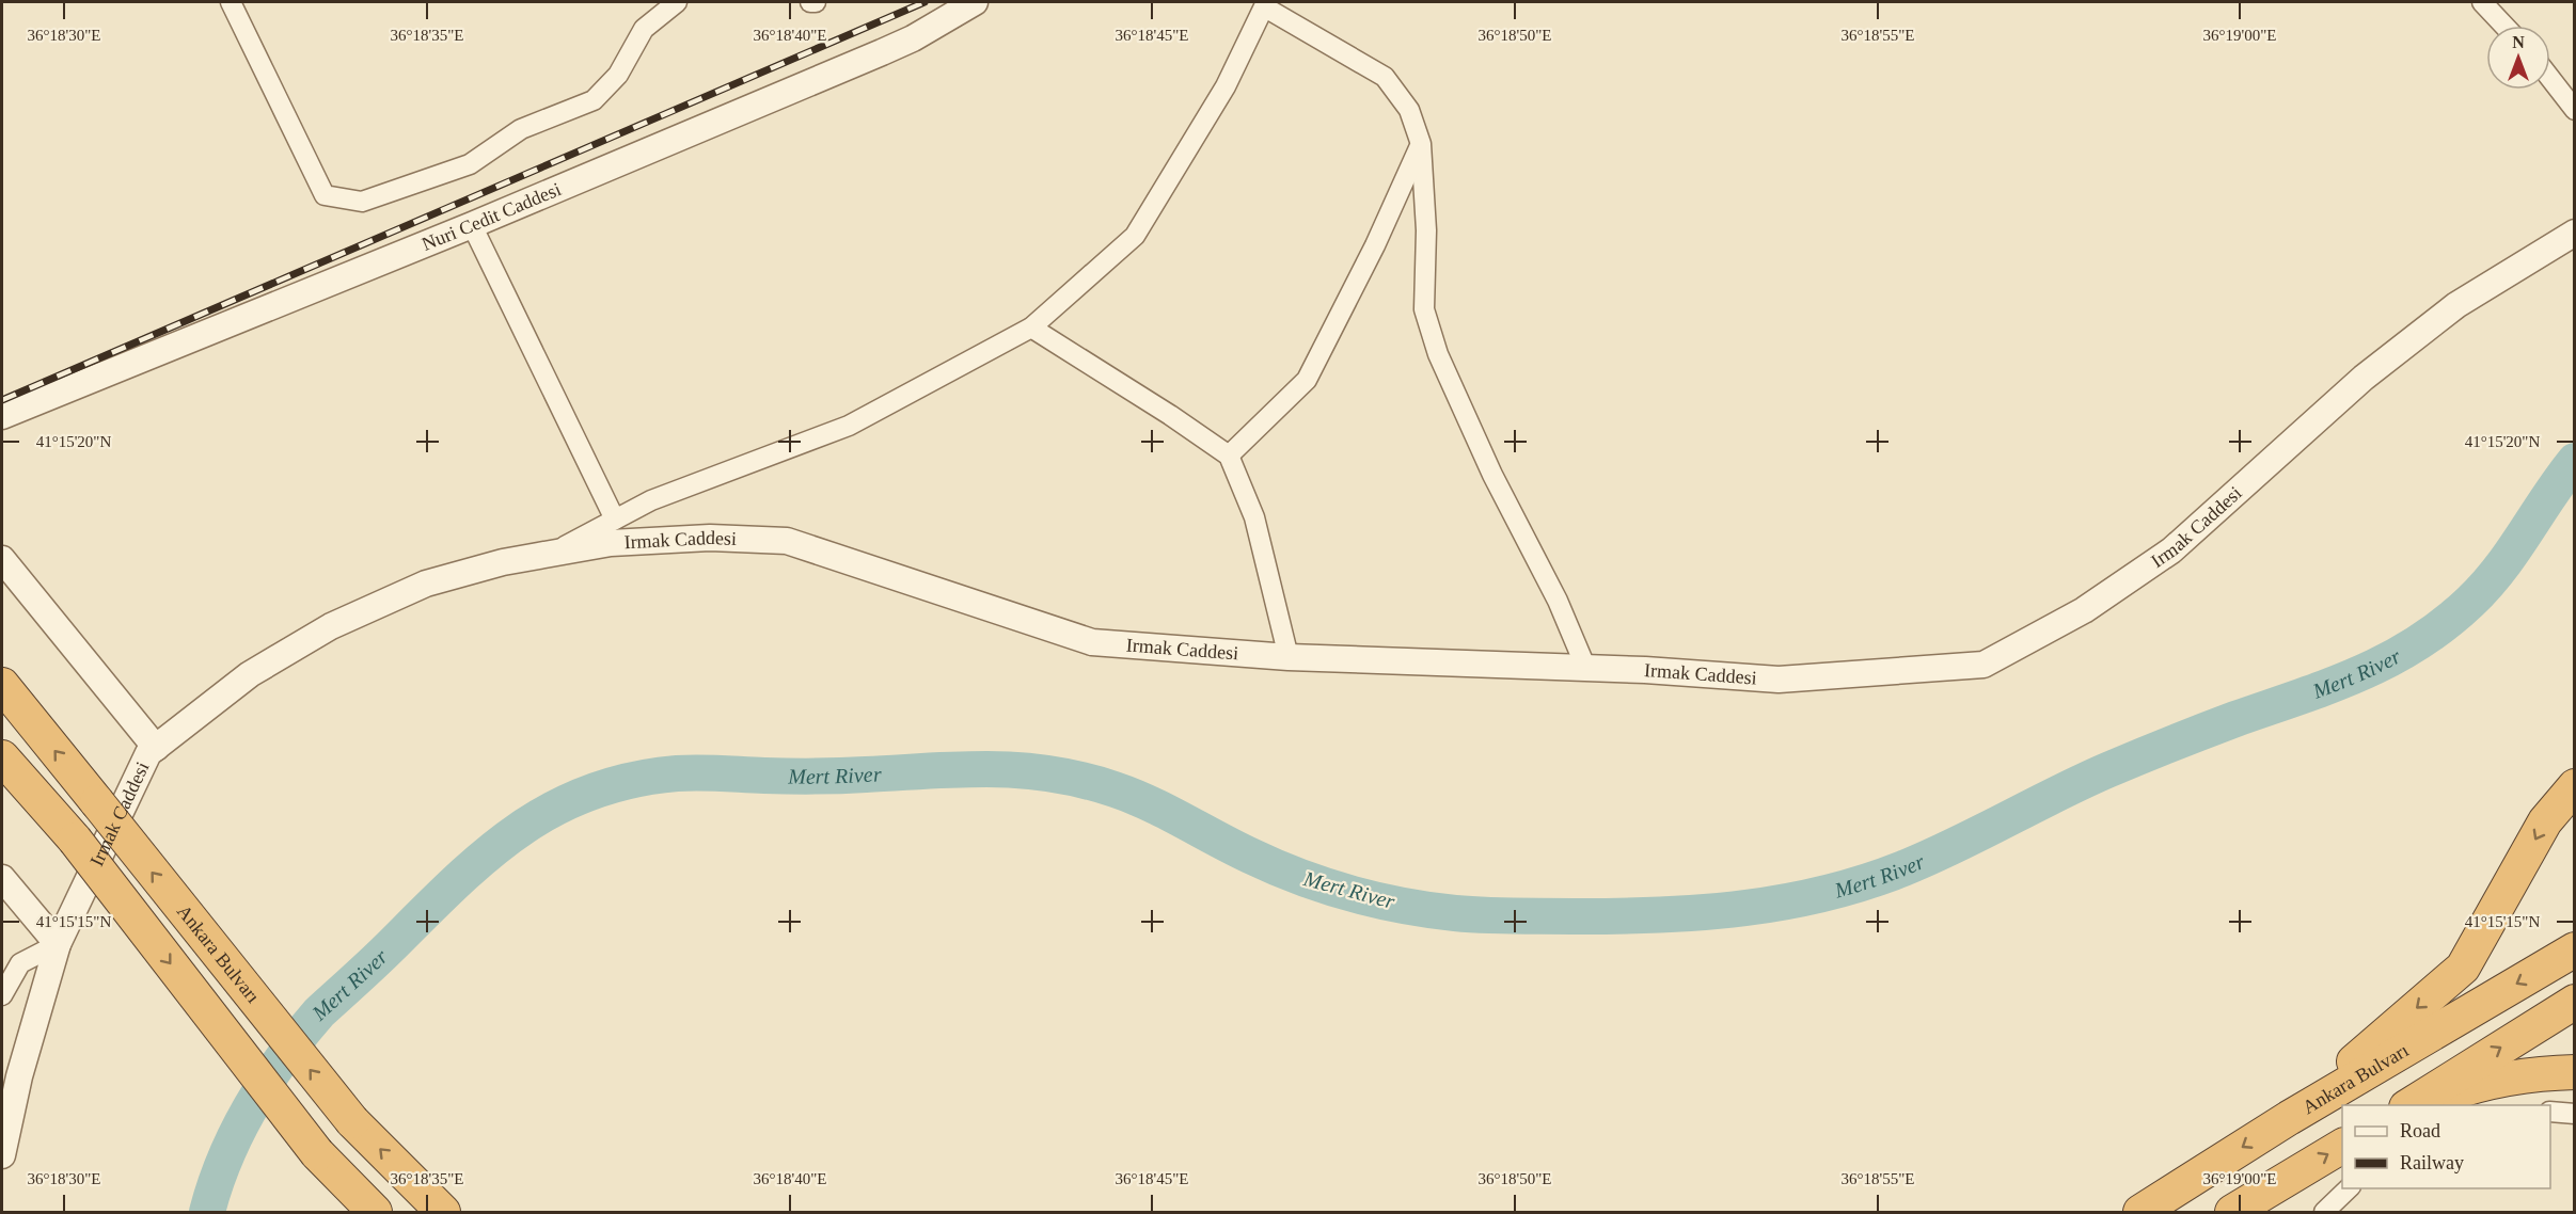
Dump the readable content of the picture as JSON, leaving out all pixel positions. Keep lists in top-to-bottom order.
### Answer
{
  "streets": {
    "highway": ["Ankara Bulvarı"],
    "street": ["Nuri Cedit Caddesi", "Irmak Caddesi"]
  },
  "water": ["Mert River"],
  "legend": ["Road", "Railway"],
  "north": "top",
  "coordinates": [
    "36°18'30\"E",
    "36°18'35\"E",
    "36°18'40\"E",
    "36°18'45\"E",
    "36°18'50\"E",
    "36°18'55\"E",
    "36°19'00\"E",
    "41°15'20\"N",
    "41°15'15\"N"
  ]
}
